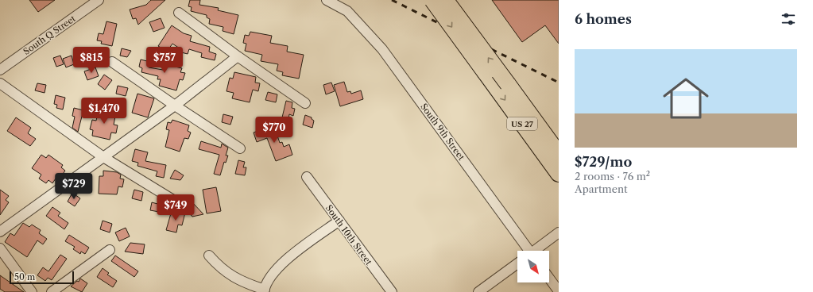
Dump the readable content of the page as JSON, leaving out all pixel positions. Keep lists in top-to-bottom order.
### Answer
{
  "streets": {
    "highway": ["US 27"],
    "street": ["South Q Street", "South 9th Street", "South 10th Street"]
  },
  "scale_bar": "50 m",
  "north": "bottom right",
  "page": {
    "heading": "6 homes",
    "list": [
      {
        "name": "$729/mo",
        "note": "2 rooms · 76 m² · Apartment"
      }
    ],
    "price": [
      "$815",
      "$757",
      "$1,470",
      "$770",
      "$729",
      "$749"
    ],
    "scale": "50 m"
  }
}
